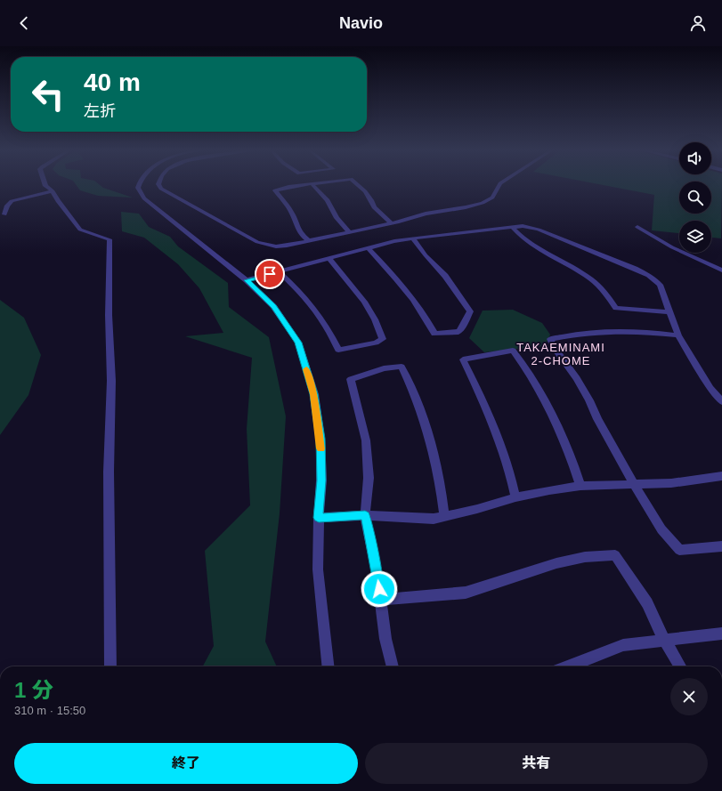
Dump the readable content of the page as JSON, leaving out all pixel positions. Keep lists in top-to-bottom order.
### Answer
{
  "districts": ["TAKAEMINAMI 2-CHOME"],
  "page": {
    "header": "Navio",
    "turn": ["40 m", "左折"],
    "heading": ["1 分", "310 m · 15:50"],
    "buttons": ["終了", "共有"]
  }
}
